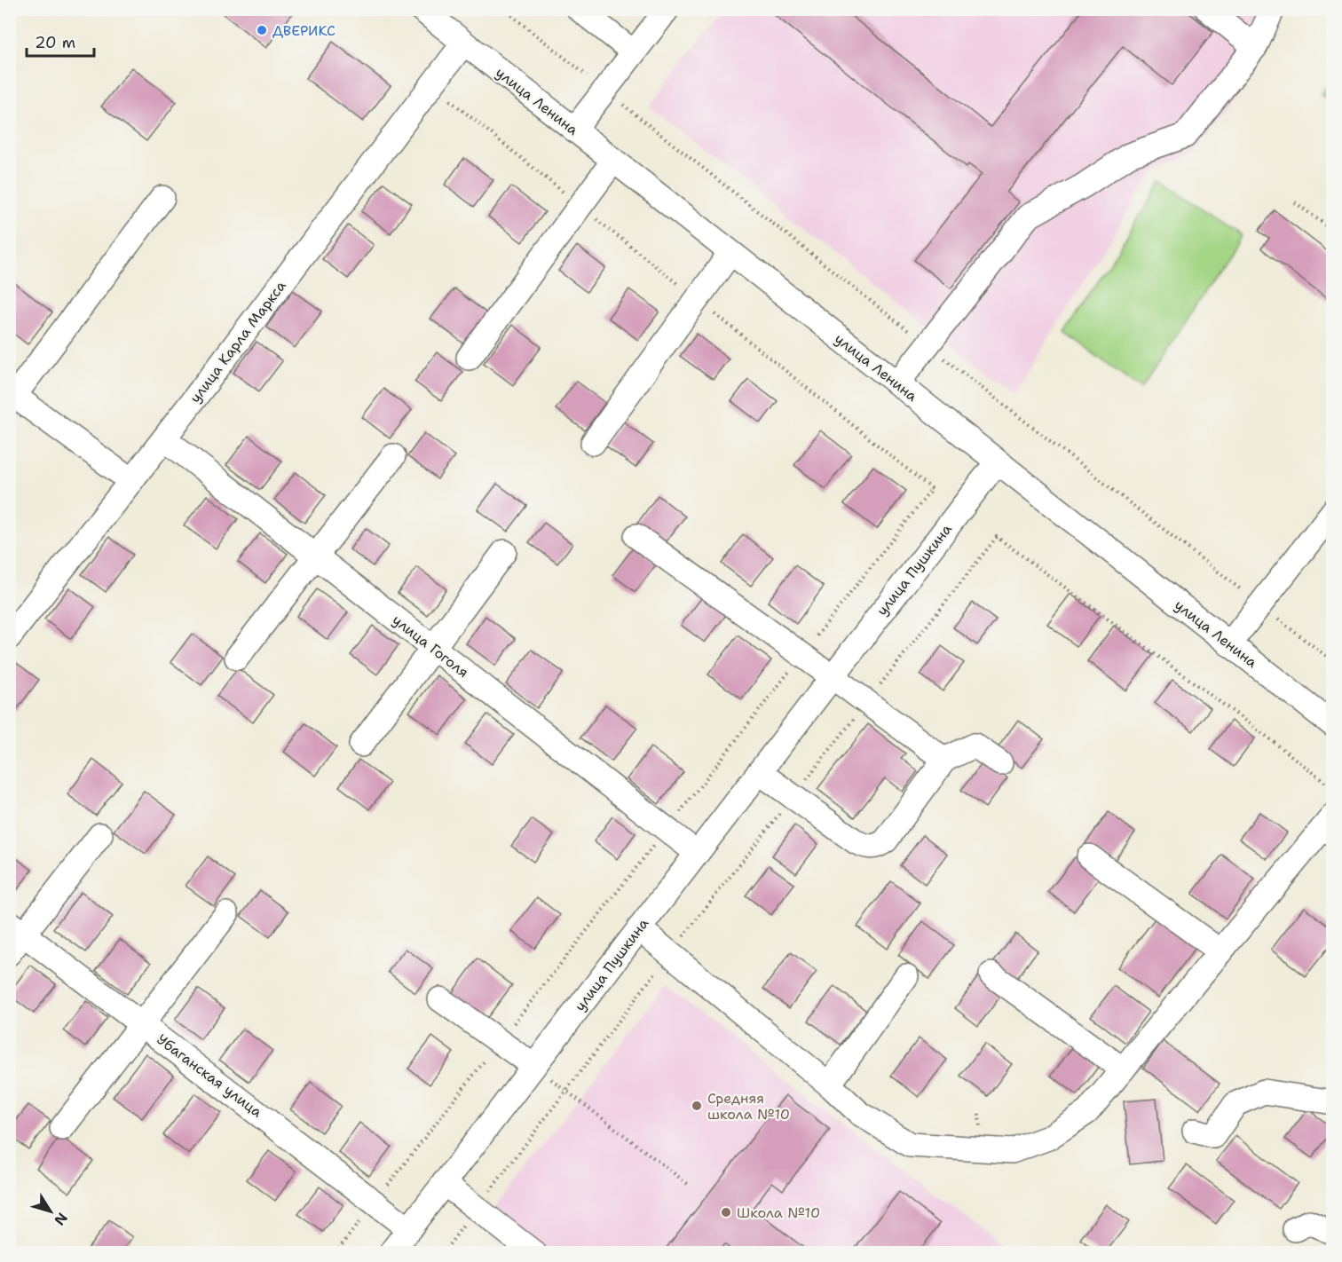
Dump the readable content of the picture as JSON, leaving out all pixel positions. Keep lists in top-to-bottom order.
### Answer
{
  "streets": {
    "street": [
      "улица Ленина",
      "улица Карла Маркса",
      "улица Пушкина",
      "улица Гоголя",
      "Убаганская улица"
    ]
  },
  "crossings": [
    ["улица Ленина", "улица Карла Маркса"],
    ["улица Ленина", "улица Пушкина"],
    ["улица Карла Маркса", "улица Гоголя"],
    ["улица Пушкина", "улица Гоголя"],
    ["улица Пушкина", "Убаганская улица"]
  ],
  "places": ["ДВЕРИКС", "Средняя школа №10", "Школа №10"],
  "scale_bar": "20 m",
  "north": "bottom right"
}
